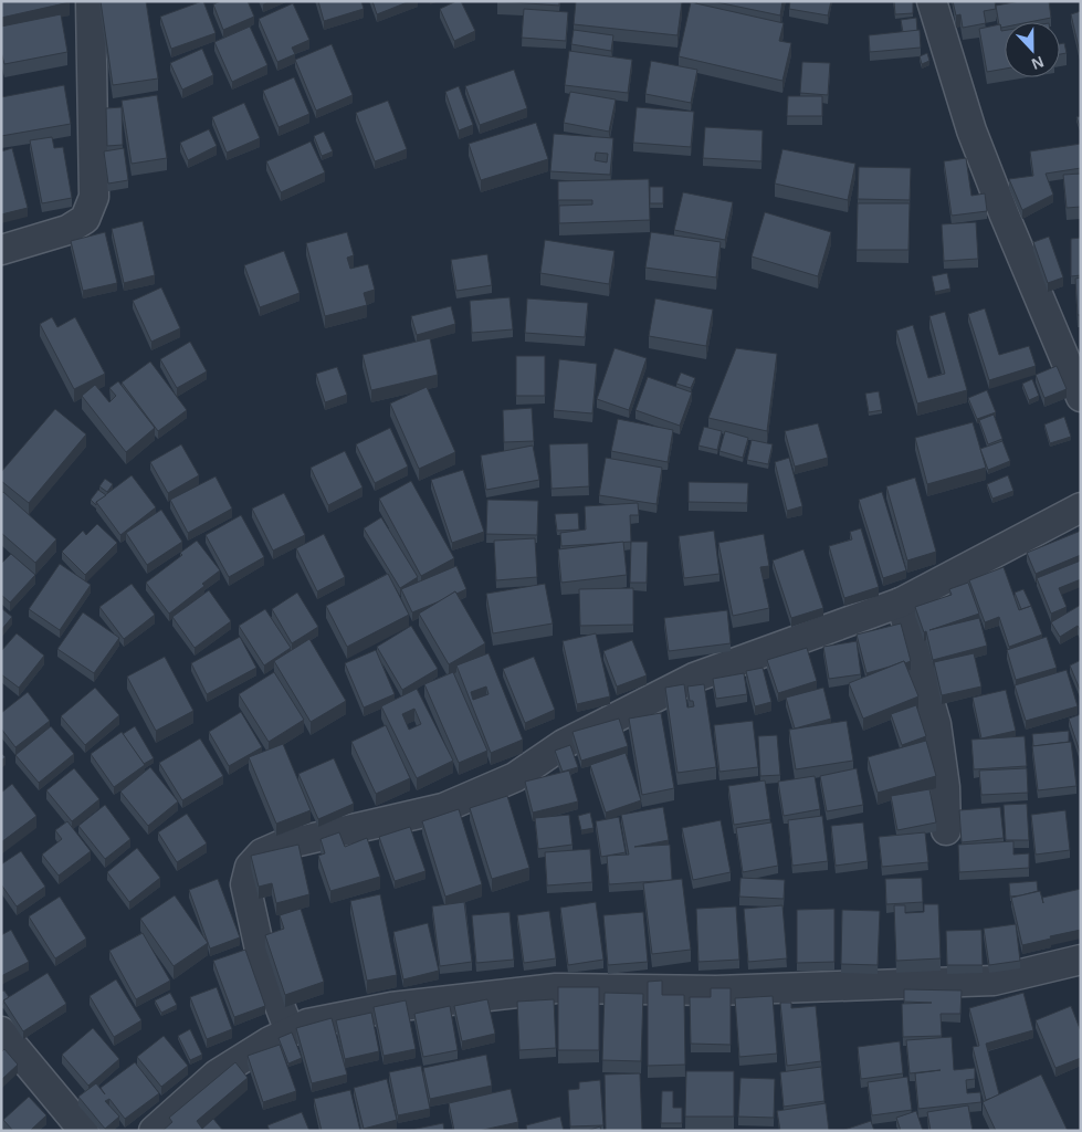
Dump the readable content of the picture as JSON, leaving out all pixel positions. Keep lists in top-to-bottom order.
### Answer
{
  "north": "bottom"
}
